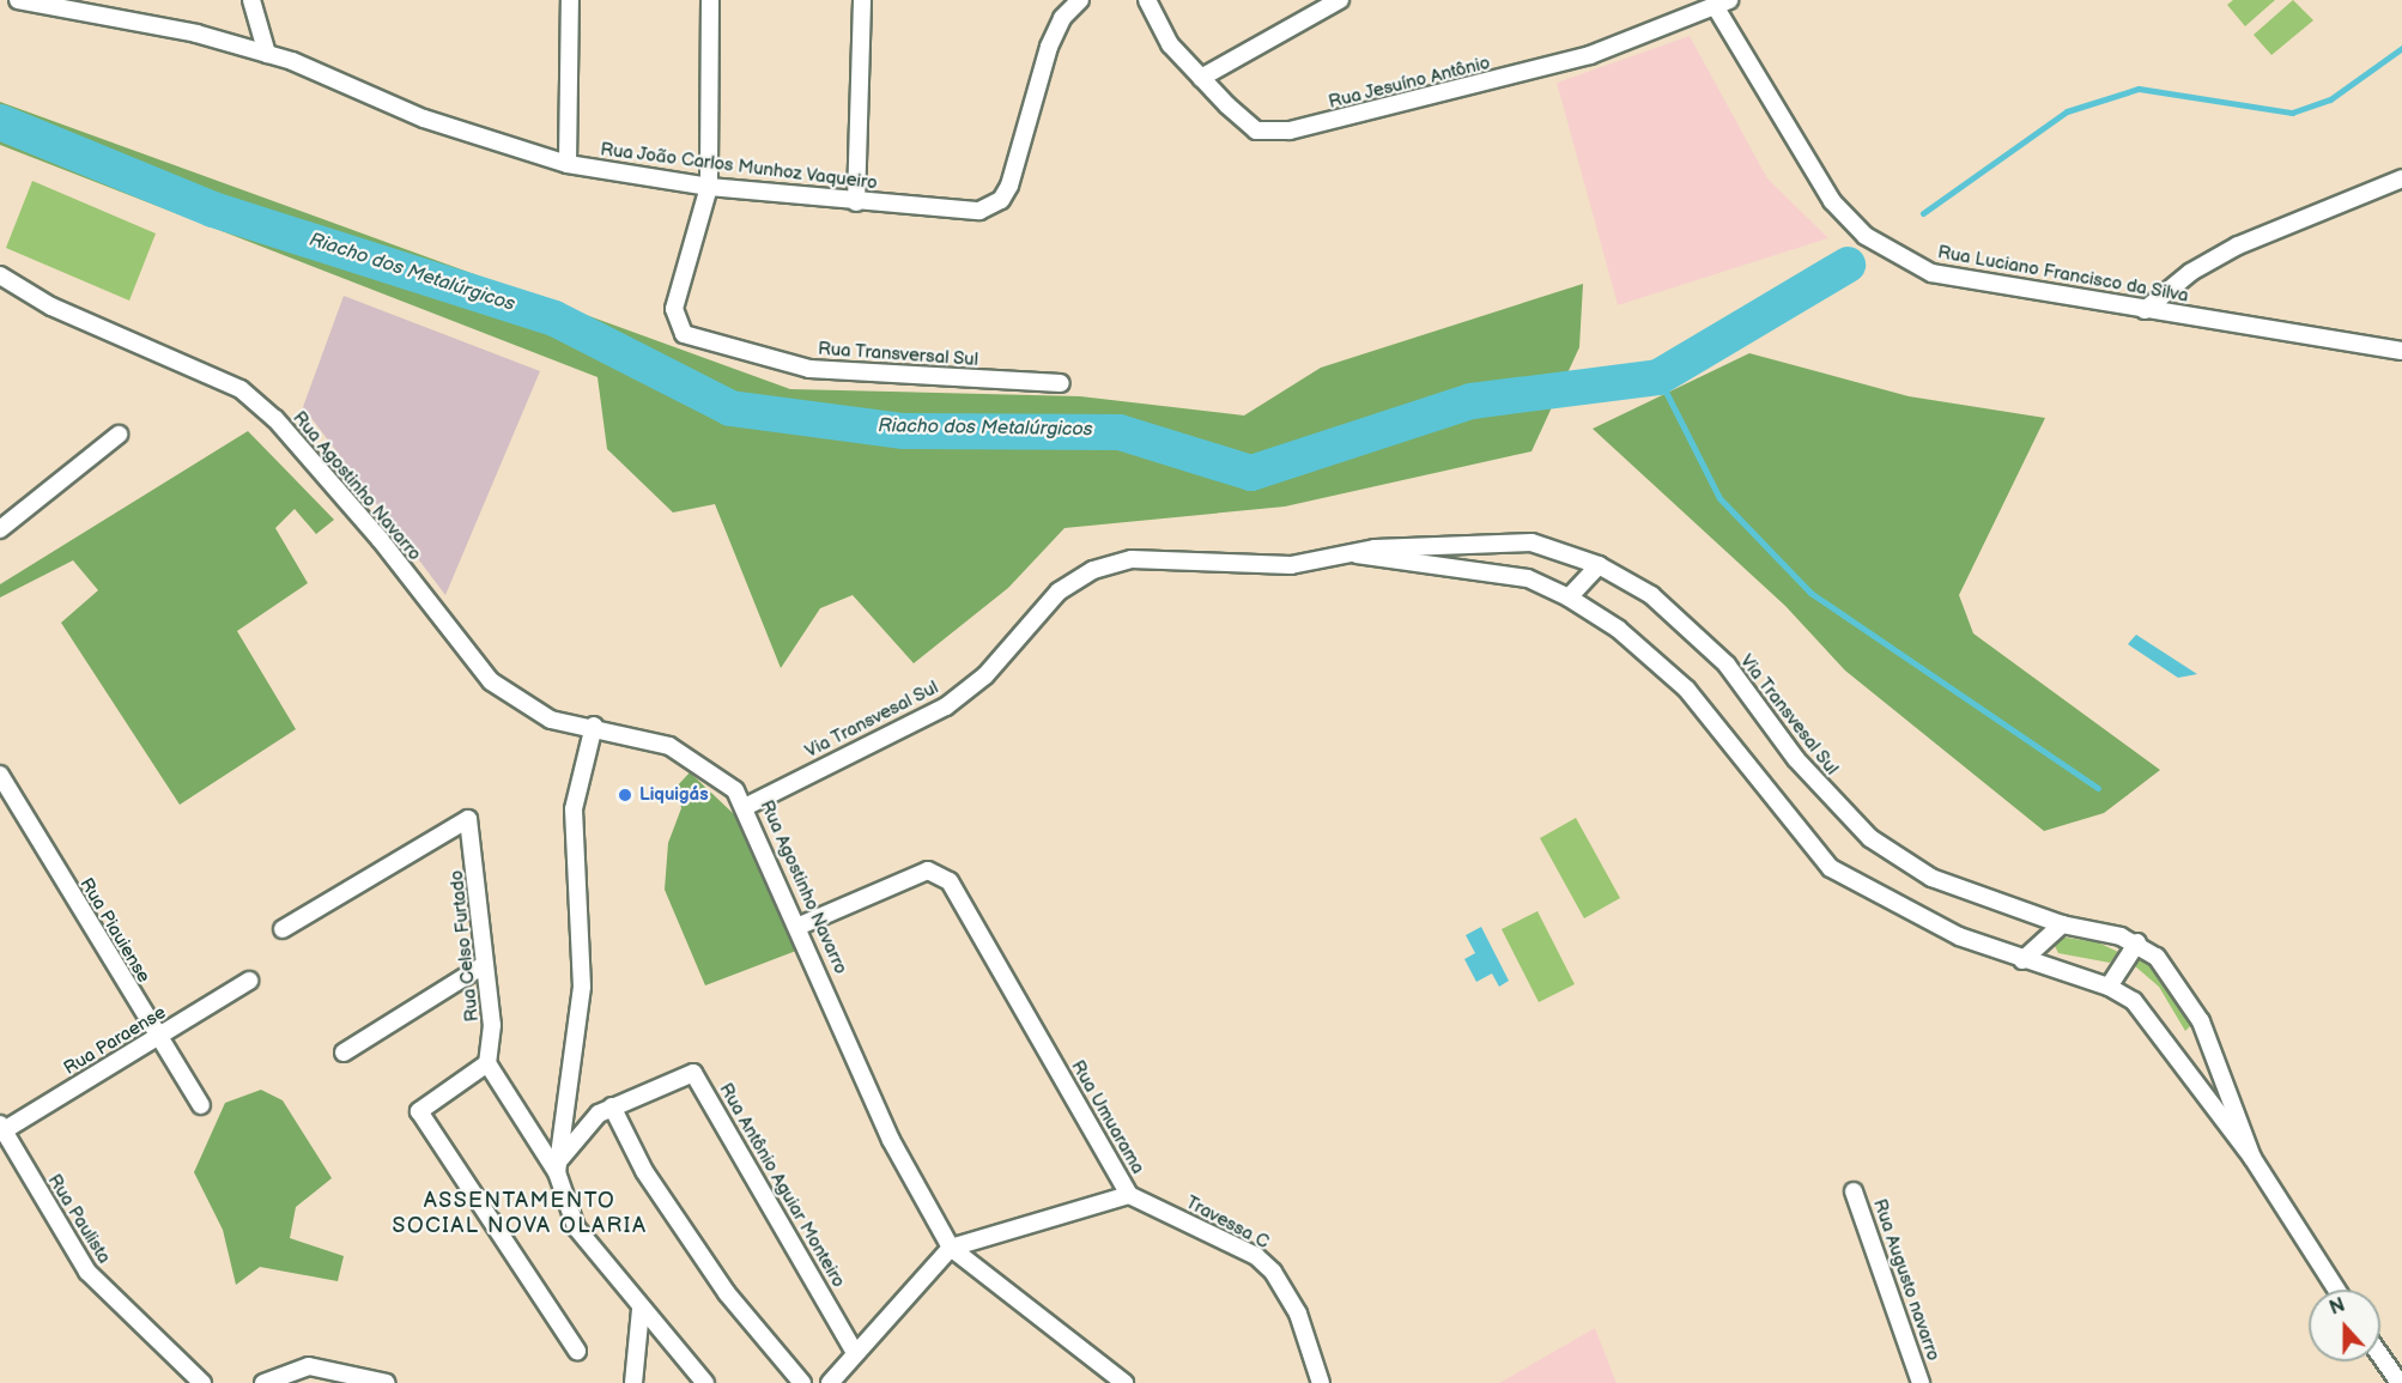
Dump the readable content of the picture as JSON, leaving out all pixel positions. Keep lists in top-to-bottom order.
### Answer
{
  "streets": {
    "street": [
      "Rua Jesuíno Antônio",
      "Rua João Carlos Munhoz Vaqueiro",
      "Rua Luciano Francisco da Silva",
      "Rua Transversal Sul",
      "Rua Agostinho Navarro",
      "Via Transvesal Sul",
      "Rua Piauiense",
      "Rua Celso Furtado",
      "Rua Paraense",
      "Rua Umuarama",
      "Rua Antônio Aguiar Monteiro",
      "Rua Paulista",
      "Travessa C",
      "Rua Augusto navarro"
    ]
  },
  "crossings": [
    ["Rua Jesuíno Antônio", "Rua Luciano Francisco da Silva"],
    ["Rua João Carlos Munhoz Vaqueiro", "Rua Transversal Sul"],
    ["Rua Agostinho Navarro", "Via Transvesal Sul"],
    ["Rua Agostinho Navarro", "Rua Umuarama"],
    ["Rua Piauiense", "Rua Paraense"],
    ["Rua Paraense", "Rua Paulista"],
    ["Rua Umuarama", "Travessa C"]
  ],
  "districts": ["ASSENTAMENTO SOCIAL NOVA OLARIA"],
  "water": ["Riacho dos Metalúrgicos"],
  "places": ["Liquigás"],
  "north": "top"
}
